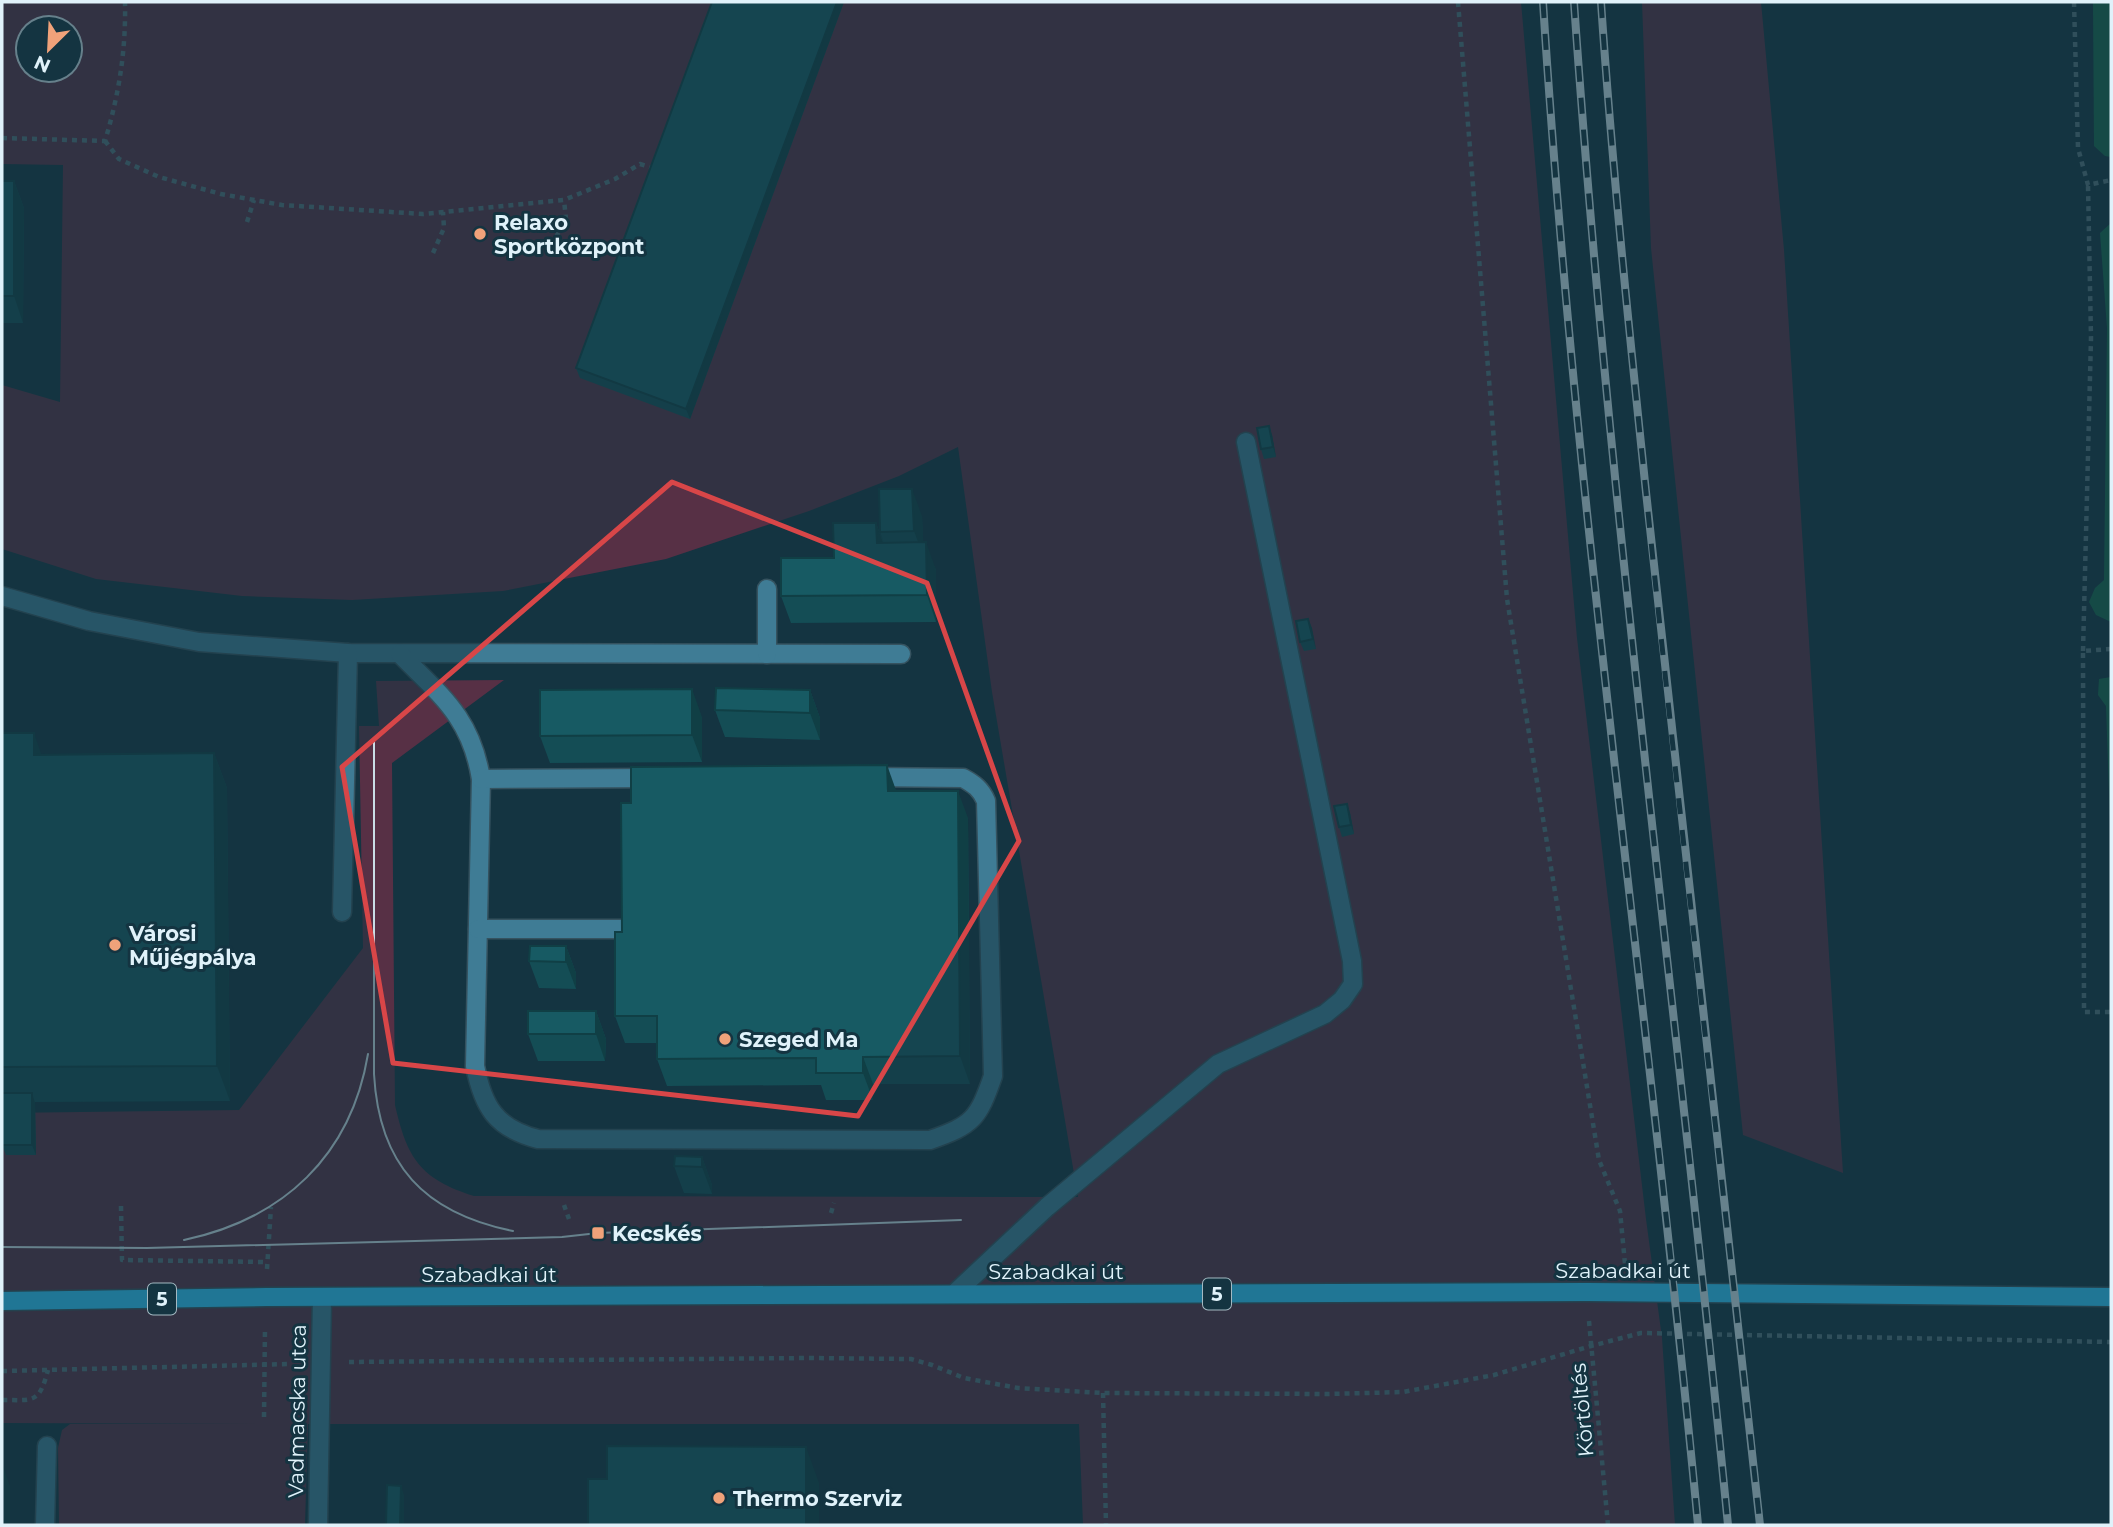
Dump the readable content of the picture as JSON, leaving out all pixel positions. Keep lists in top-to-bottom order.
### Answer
{
  "streets": {
    "main road": ["Szabadkai út", "5"],
    "street": ["Vadmacska utca"],
    "path": ["Körtöltés"]
  },
  "crossings": [
    ["Szabadkai út", "Körtöltés"],
    ["Szabadkai út", "Vadmacska utca"]
  ],
  "places": {
    "other": [
      "Relaxo Sportközpont",
      "Városi Műjégpálya",
      "Szeged Ma",
      "Thermo Szerviz"
    ],
    "transit": ["Kecskés"]
  },
  "north": "bottom left"
}
